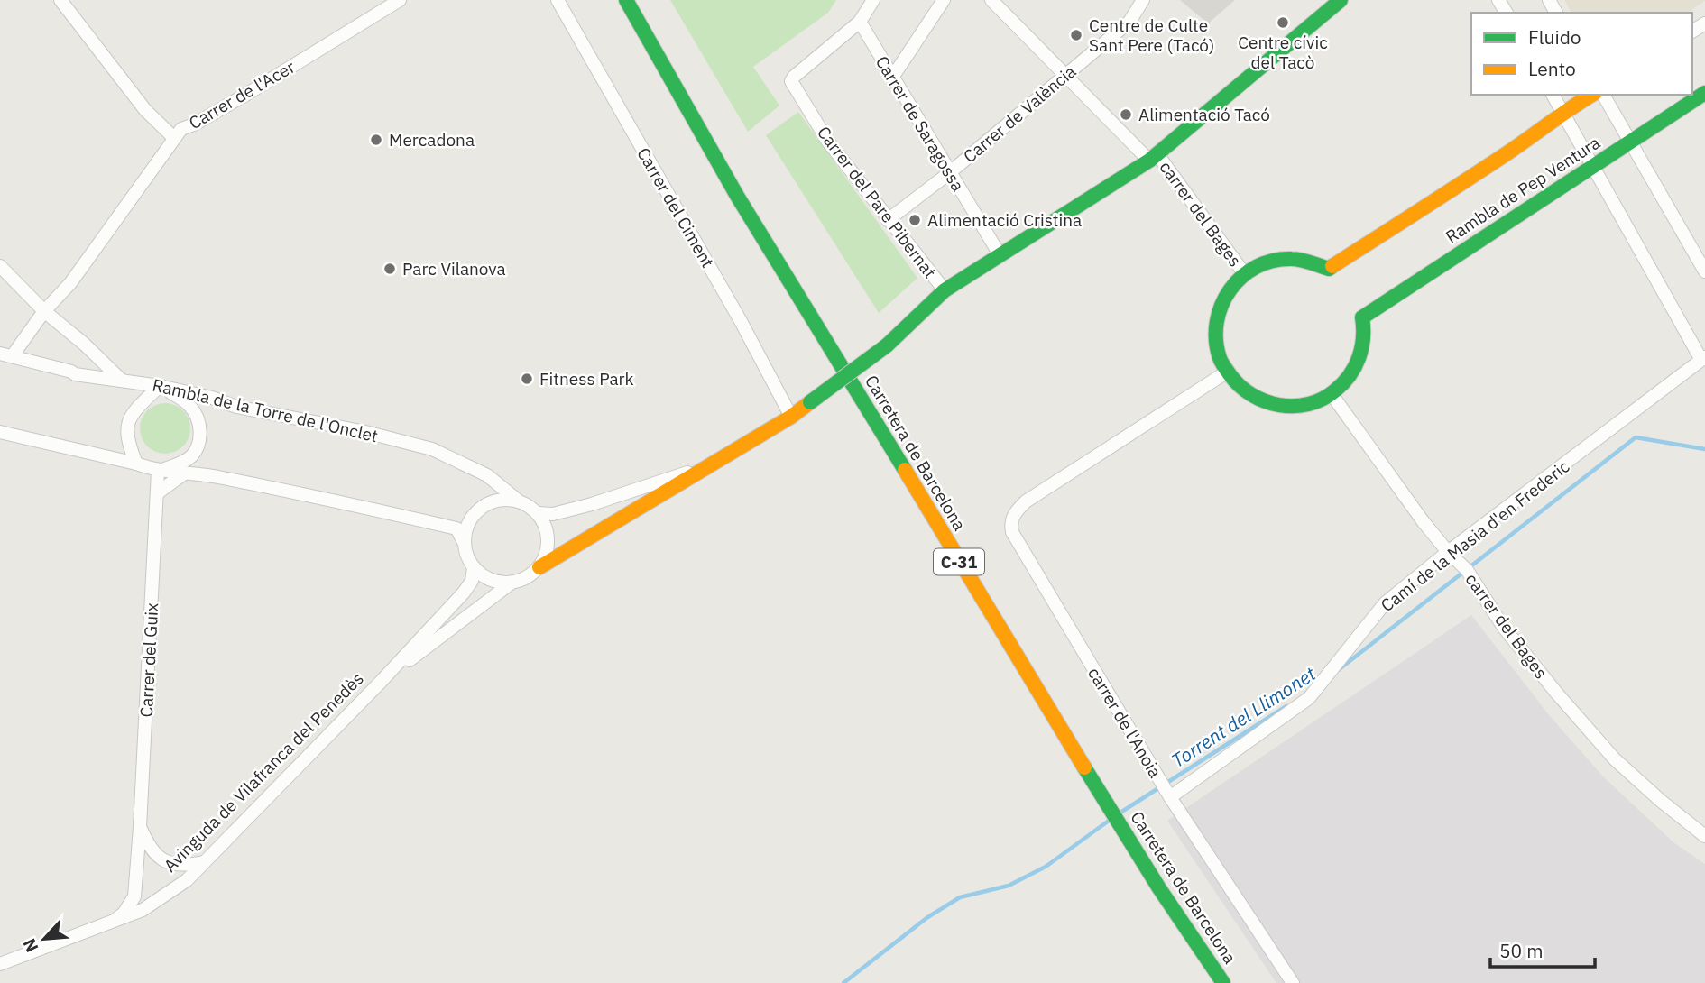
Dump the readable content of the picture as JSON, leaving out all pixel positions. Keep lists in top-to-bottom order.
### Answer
{
  "streets": {
    "main road": ["Rambla de Pep Ventura", "Carretera de Barcelona", "C-31"],
    "street": [
      "Carrer de l'Acer",
      "Carrer de València",
      "Carrer de Saragossa",
      "Carrer del Pare Pibernat",
      "Carrer del Ciment",
      "carrer del Bages",
      "Rambla de la Torre de l'Onclet",
      "Camí de la Masia d'en Frederic",
      "Carrer del Guix",
      "carrer de l'Anoia",
      "Avinguda de Vilafranca del Penedès"
    ]
  },
  "crossings": [
    ["Carrer de València", "Carrer de Saragossa"],
    ["Carrer de València", "Carrer del Pare Pibernat"],
    ["Carrer de València", "carrer del Bages"],
    ["Carrer de Saragossa", "Carrer del Pare Pibernat"],
    ["Rambla de Pep Ventura", "carrer del Bages"],
    ["carrer del Bages", "Camí de la Masia d'en Frederic"],
    ["Rambla de la Torre de l'Onclet", "Carrer del Guix"],
    ["Rambla de la Torre de l'Onclet", "Avinguda de Vilafranca del Penedès"],
    ["Camí de la Masia d'en Frederic", "carrer de l'Anoia"],
    ["Carrer del Guix", "Avinguda de Vilafranca del Penedès"]
  ],
  "water": ["Torrent del Llimonet"],
  "places": [
    "Centre cívic del Tacò",
    "Centre de Culte Sant Pere (Tacó)",
    "Alimentació Tacó",
    "Mercadona",
    "Alimentació Cristina",
    "Parc Vilanova",
    "Fitness Park"
  ],
  "legend": ["Fluido", "Lento"],
  "scale_bar": "50 m",
  "north": "bottom left"
}
